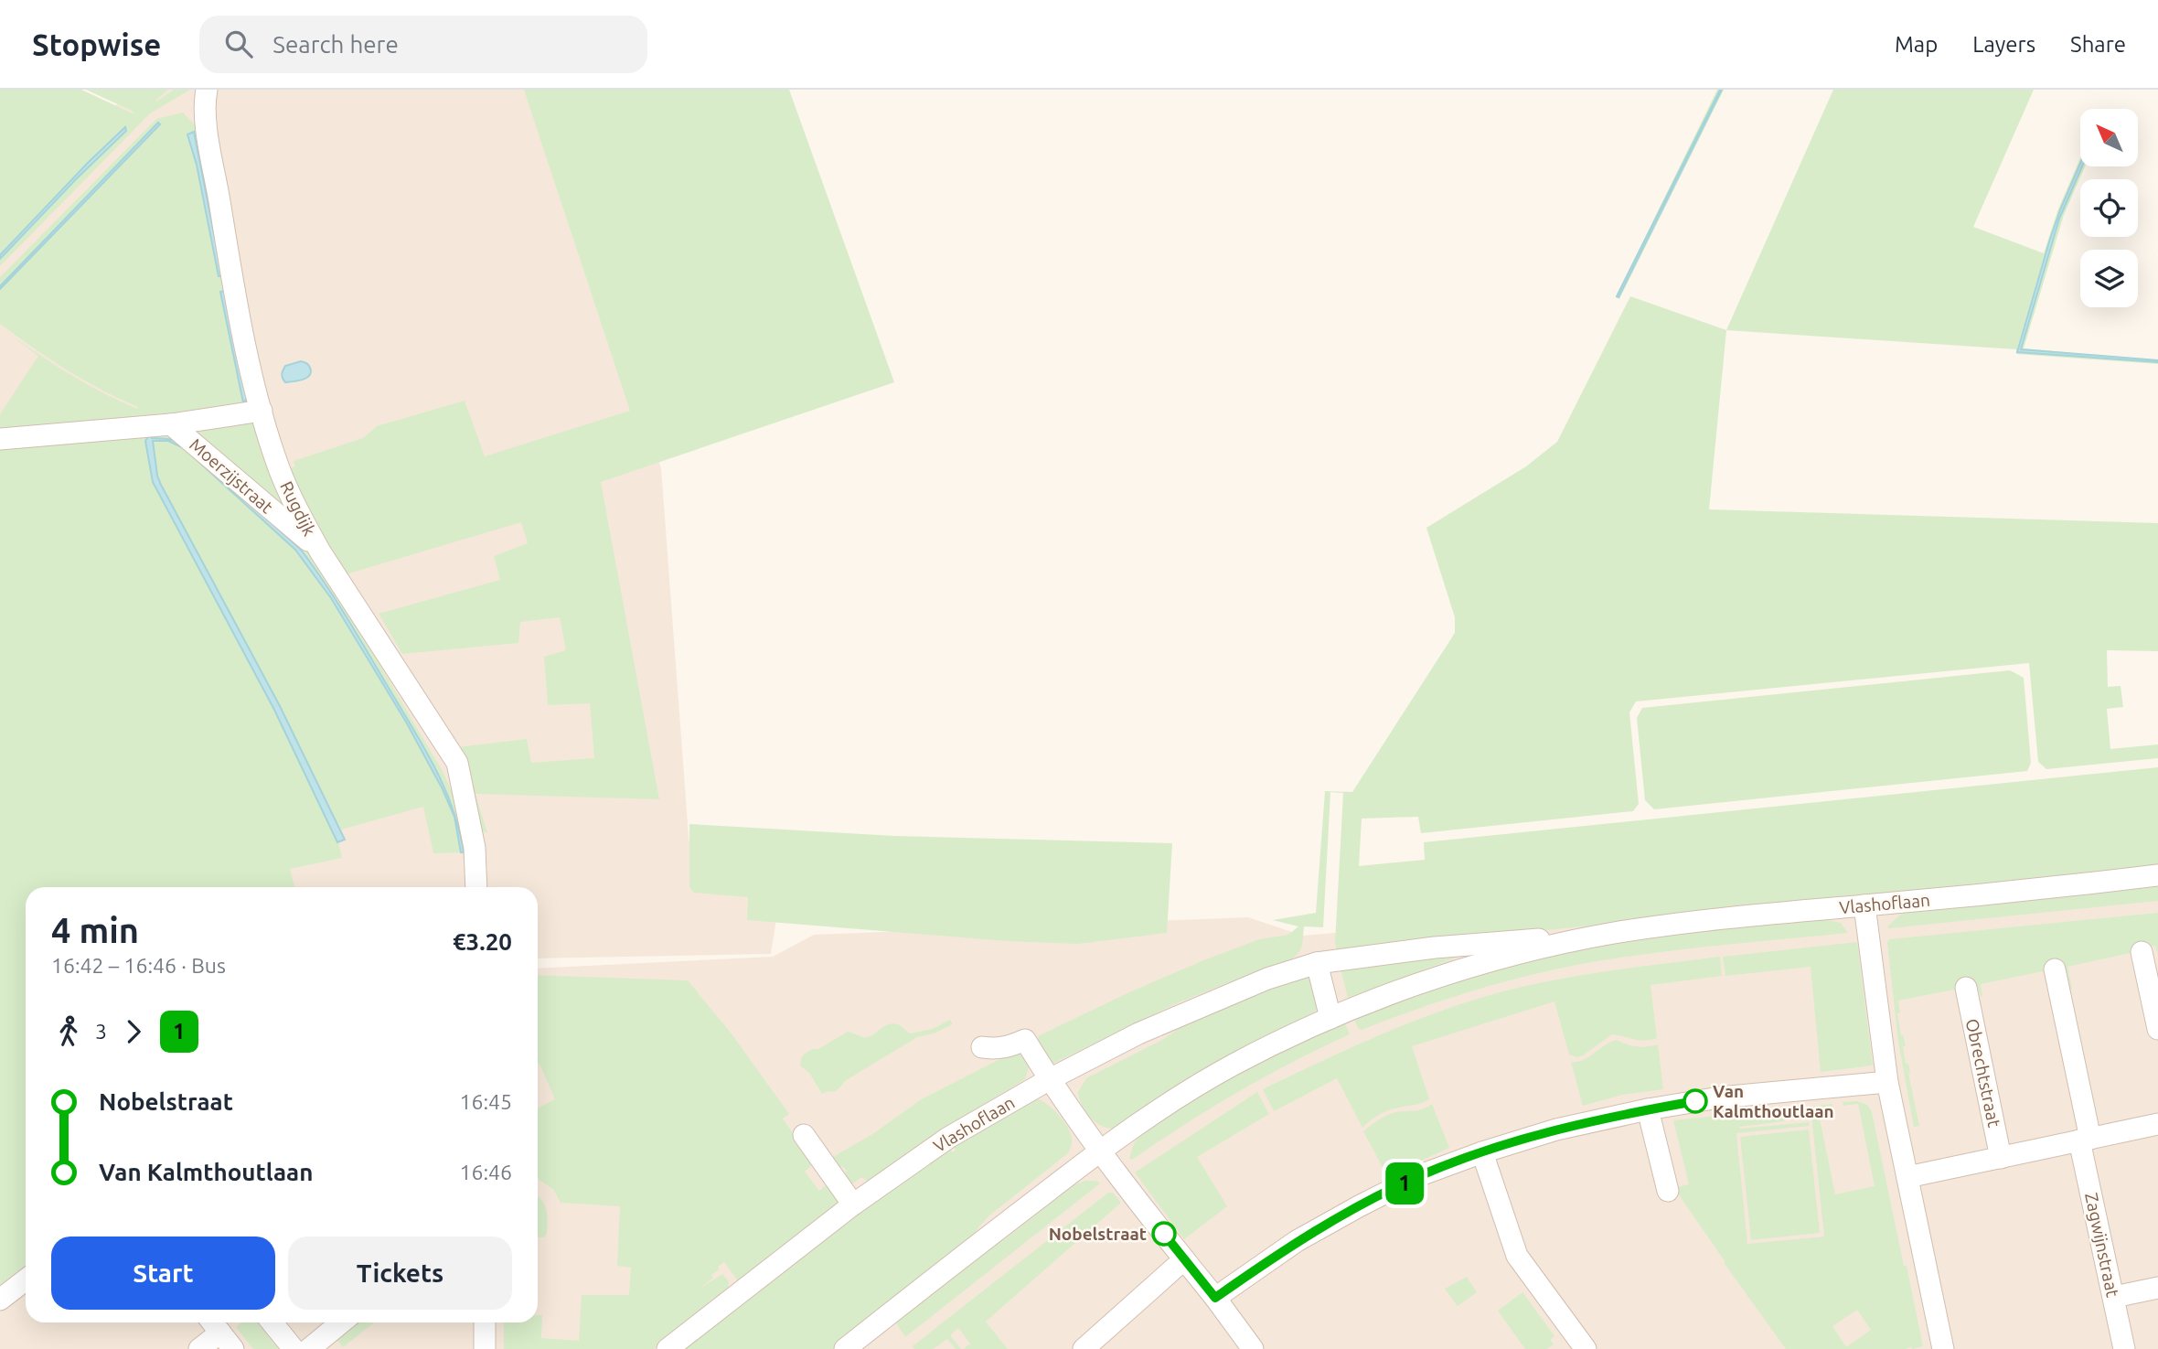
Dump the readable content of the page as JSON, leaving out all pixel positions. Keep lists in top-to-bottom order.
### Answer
{
  "streets": {
    "street": [
      "Moerzijstraat",
      "Rugdijk",
      "Vlashoflaan",
      "Obrechtstraat",
      "Zagwijnstraat"
    ]
  },
  "crossings": [
    ["Moerzijstraat", "Rugdijk"]
  ],
  "places": ["Van Kalmthoutlaan", "Nobelstraat"],
  "lines": ["bus line 1"],
  "north": "top left",
  "page": {
    "header": "Stopwise",
    "search": "Search here",
    "nav": ["Map", "Layers", "Share"],
    "on_map": "1",
    "heading": ["4 min", "16:42 – 16:46 · Bus", "€3.20"],
    "legs": ["3", "1"],
    "list": [
      {
        "name": "Nobelstraat",
        "value": "16:45"
      },
      {
        "name": "Van Kalmthoutlaan",
        "value": "16:46"
      }
    ],
    "buttons": ["Start", "Tickets"]
  }
}
